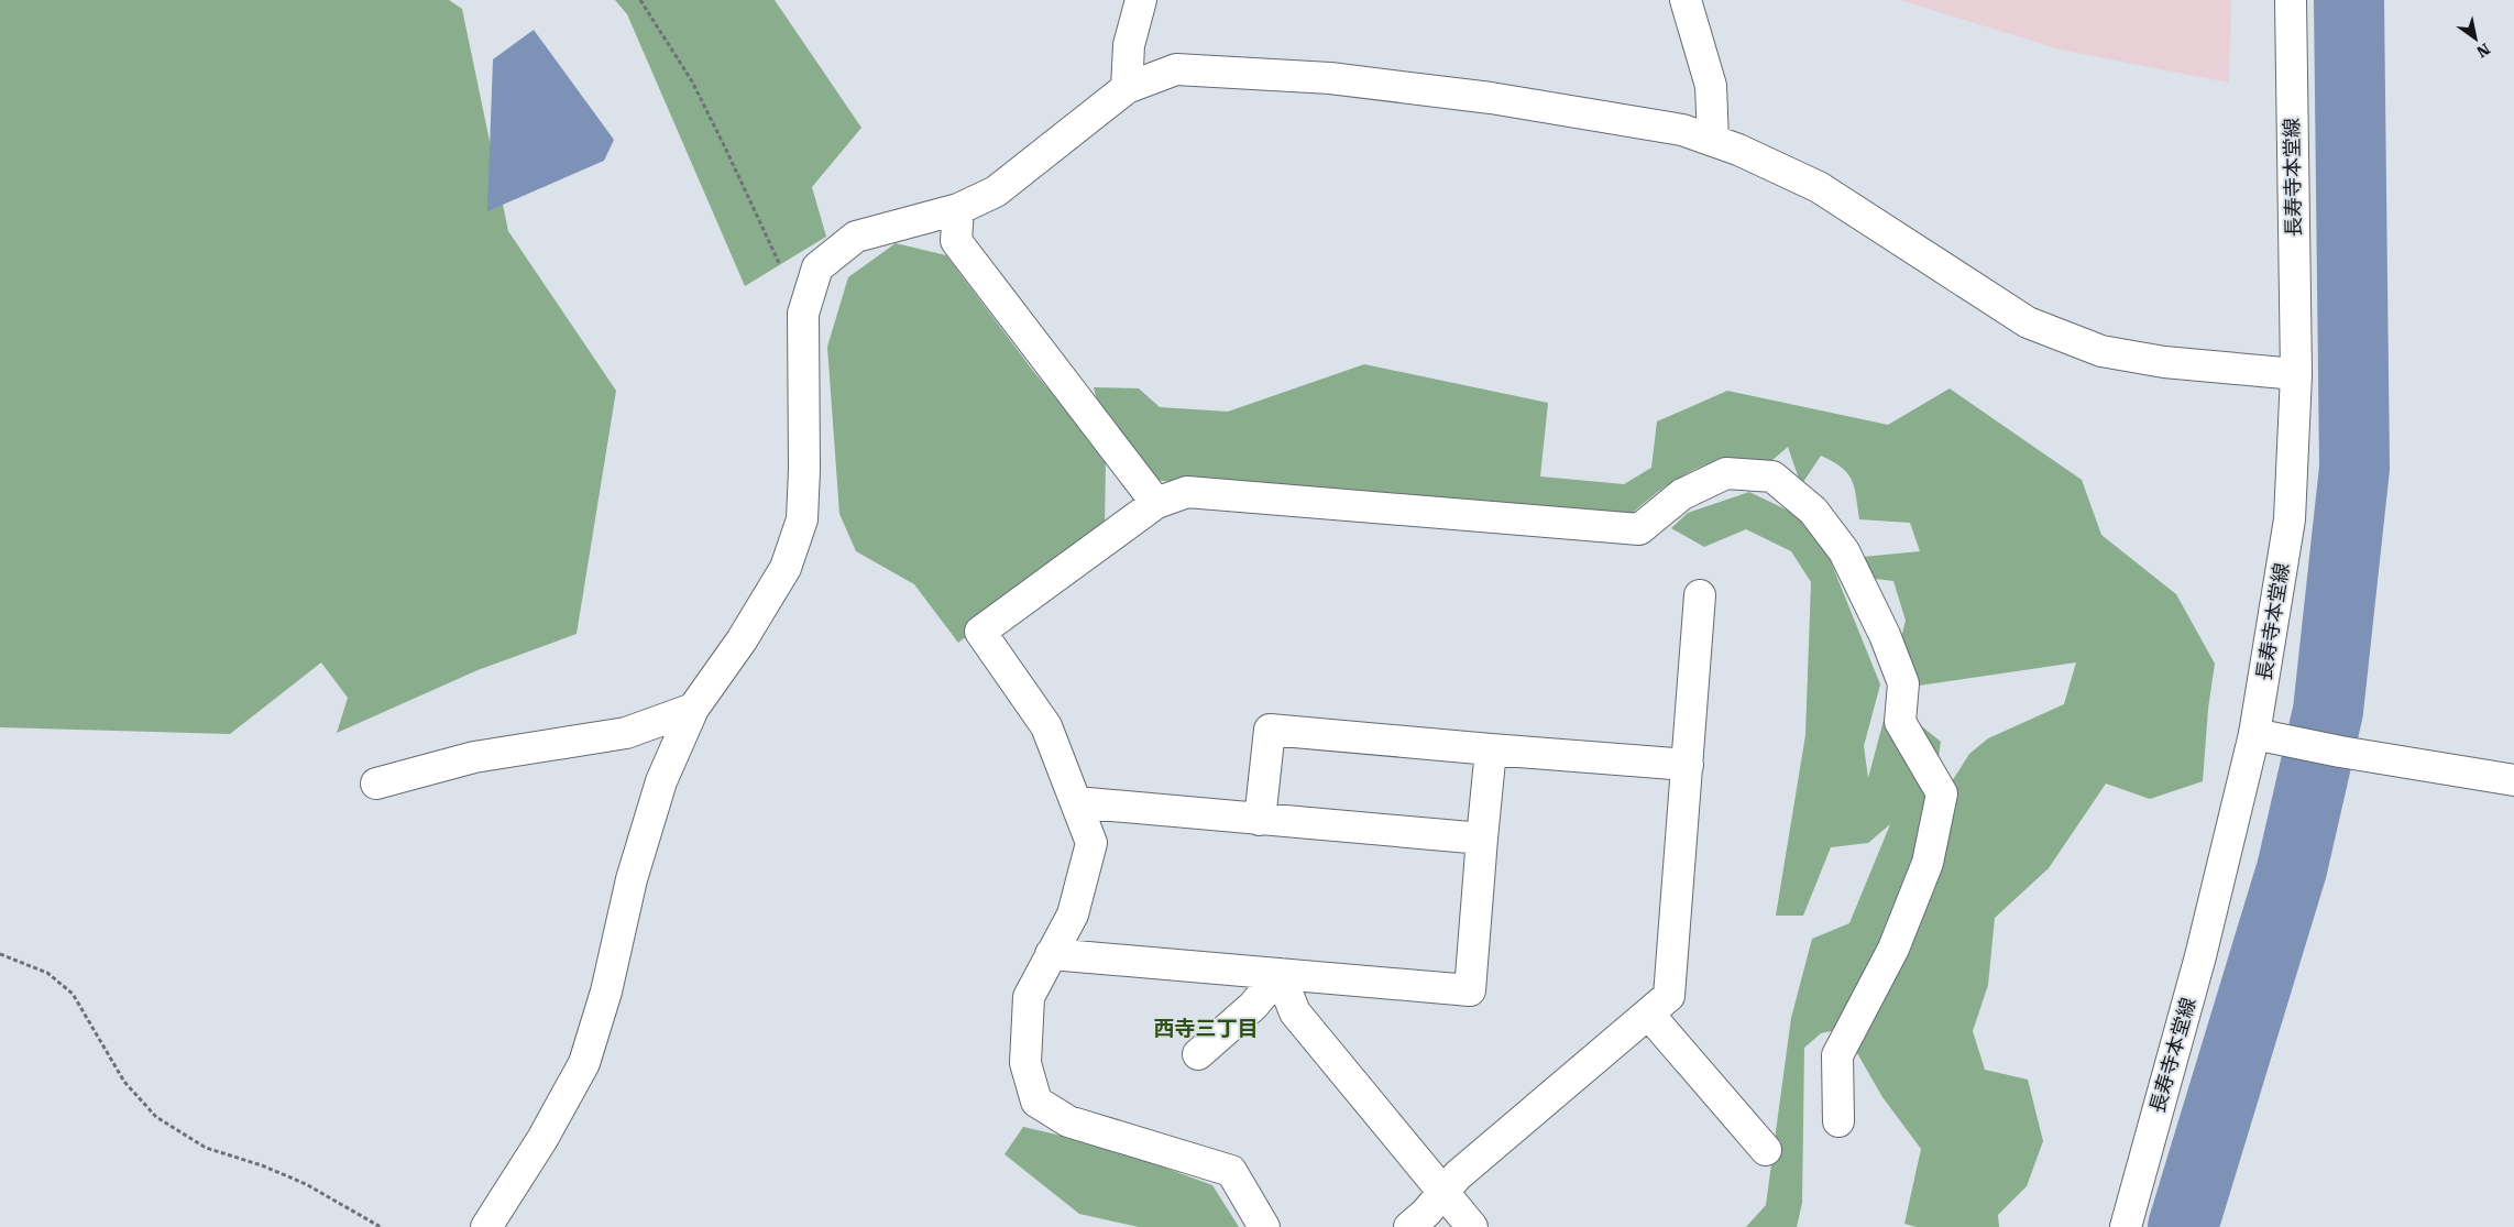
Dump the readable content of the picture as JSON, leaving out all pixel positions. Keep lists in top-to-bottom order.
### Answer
{
  "streets": {
    "street": ["長寿寺本堂線"]
  },
  "districts": ["西寺三丁目"],
  "north": "bottom right"
}
